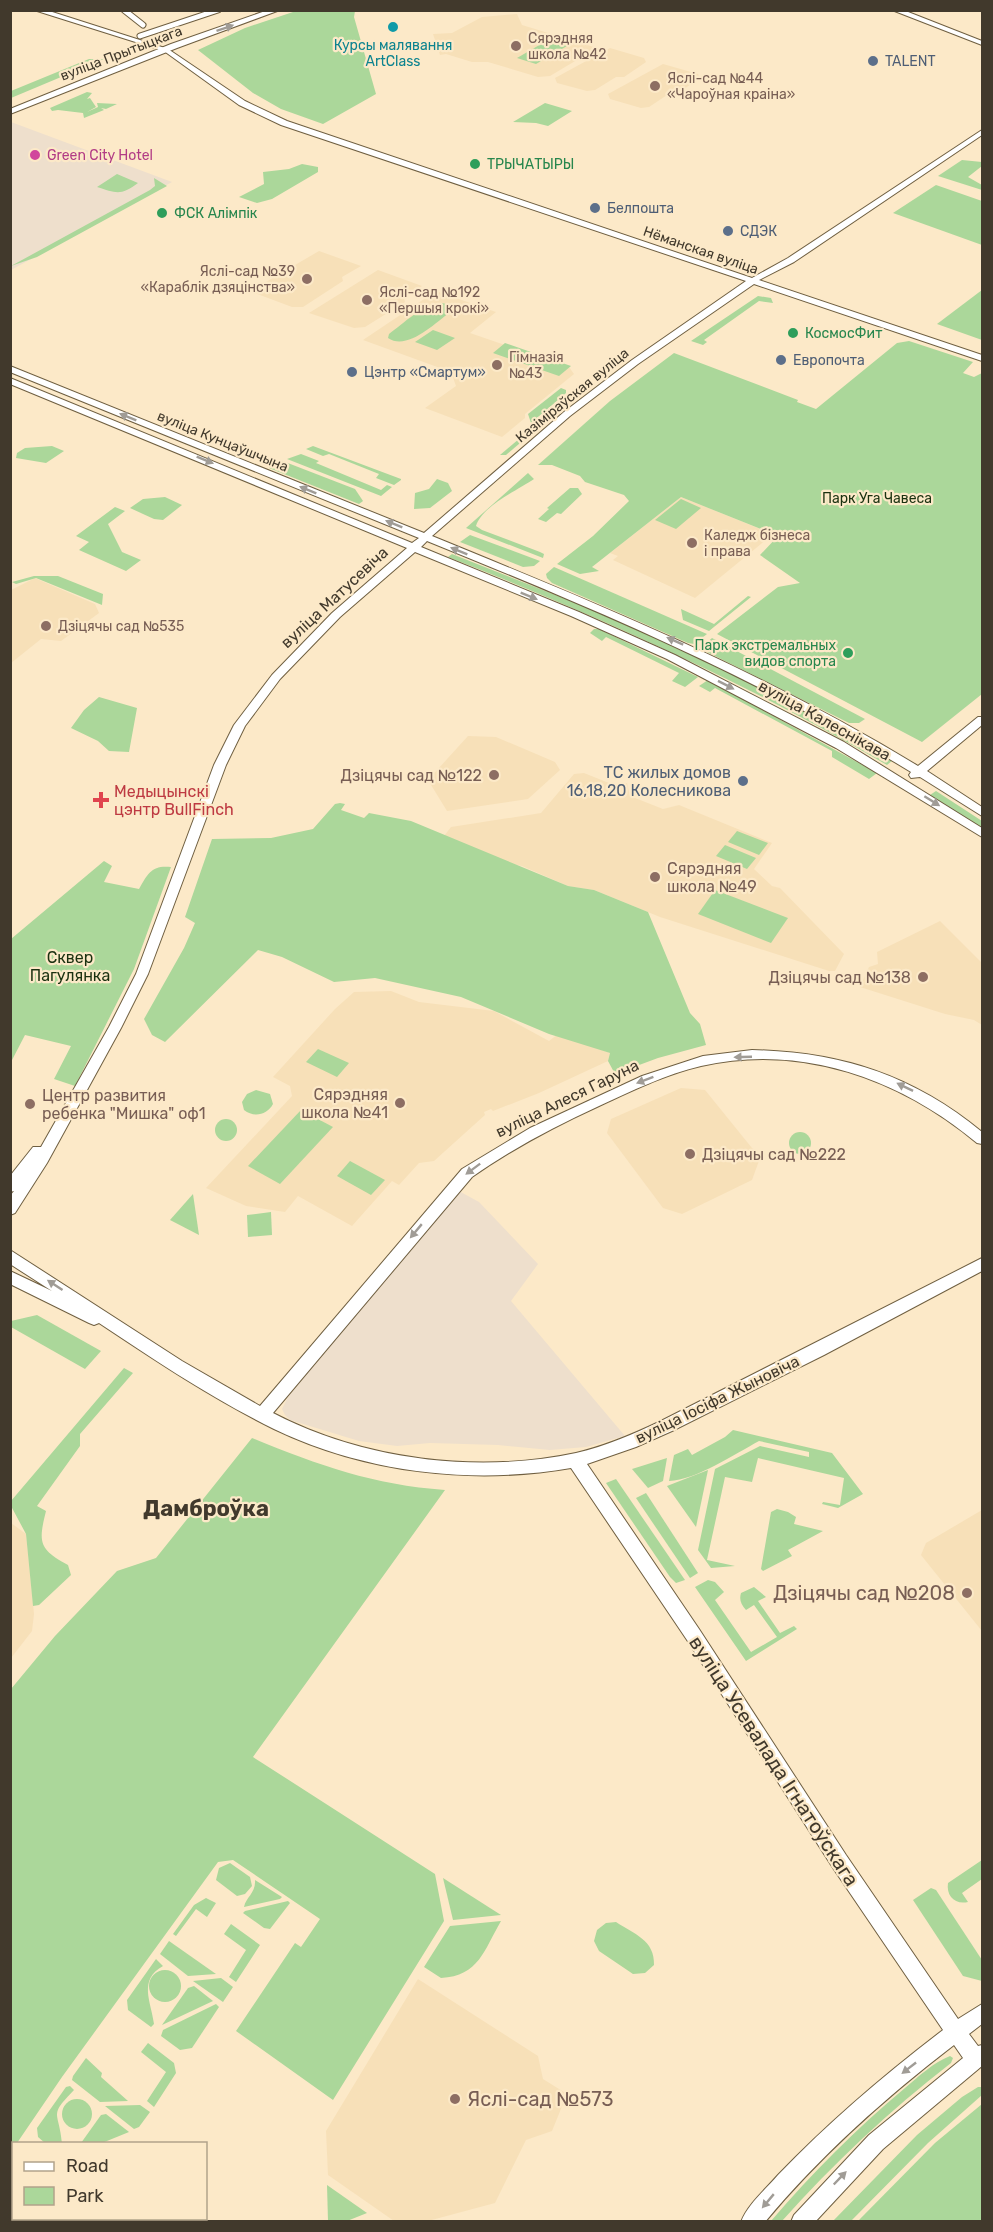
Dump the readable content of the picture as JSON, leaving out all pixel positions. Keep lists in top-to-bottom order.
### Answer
{
  "streets": {
    "main road": [
      "вуліца Прытыцкага",
      "Нёманская вуліца",
      "Казіміраўская вуліца",
      "вуліца Кунцаўшчына",
      "вуліца Матусевіча",
      "вуліца Калеснікава",
      "вуліца Алеся Гаруна",
      "вуліца Іосіфа Жыновіча",
      "вуліца Усевалада Ігнатоўскага"
    ]
  },
  "crossings": [
    ["вуліца Прытыцкага", "Нёманская вуліца"],
    ["Нёманская вуліца", "Казіміраўская вуліца"],
    ["Казіміраўская вуліца", "вуліца Кунцаўшчына"],
    ["Казіміраўская вуліца", "вуліца Матусевіча"],
    ["Казіміраўская вуліца", "вуліца Калеснікава"],
    ["вуліца Кунцаўшчына", "вуліца Матусевіча"],
    ["вуліца Кунцаўшчына", "вуліца Калеснікава"],
    ["вуліца Матусевіча", "вуліца Калеснікава"],
    ["вуліца Алеся Гаруна", "вуліца Іосіфа Жыновіча"],
    ["вуліца Іосіфа Жыновіча", "вуліца Усевалада Ігнатоўскага"]
  ],
  "one_way": ["вуліца Алеся Гаруна"],
  "districts": ["Дамброўка"],
  "parks": ["Парк Уга Чавеса", "Сквер Пагулянка"],
  "places": {
    "other": [
      "Курсы малявання ArtClass",
      "Сярэдняя школа №42",
      "TALENT",
      "Яслі-сад №44 «Чароўная краіна»",
      "Green City Hotel",
      "ТРЫЧАТЫРЫ",
      "Белпошта",
      "ФСК Алімпік",
      "СДЭК",
      "Яслі-сад №39 «Караблік дзяцінства»",
      "Яслі-сад №192 «Першыя крокі»",
      "КосмосФит",
      "Европочта",
      "Гімназія №43",
      "Цэнтр «Смартум»",
      "Каледж бізнеса і права",
      "Дзіцячы сад №535",
      "Парк экстремальных видов спорта",
      "Дзіцячы сад №122",
      "ТС жилых домов 16,18,20 Колесникова",
      "Сярэдняя школа №49",
      "Дзіцячы сад №138",
      "Сярэдняя школа №41",
      "Центр развития ребенка \"Мишка\" оф1",
      "Дзіцячы сад №222",
      "Дзіцячы сад №208",
      "Яслі-сад №573"
    ],
    "health": ["Медыцынскі цэнтр BullFinch"]
  },
  "legend": ["Road", "Park"]
}
